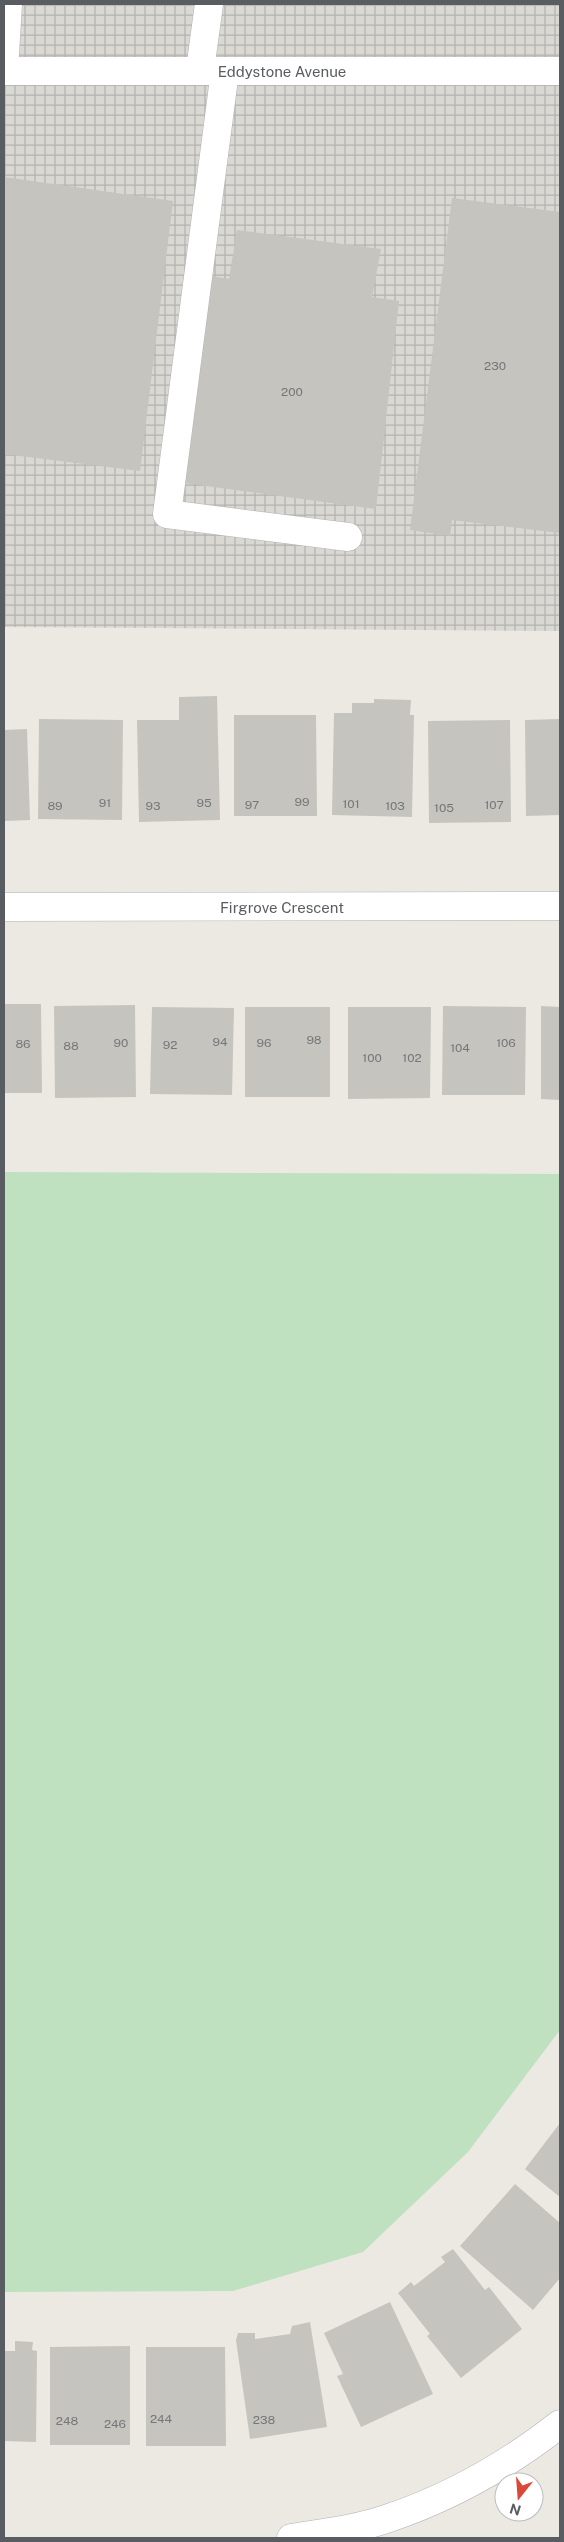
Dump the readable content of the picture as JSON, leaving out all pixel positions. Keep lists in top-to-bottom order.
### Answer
{
  "streets": {
    "street": ["Eddystone Avenue", "Firgrove Crescent"]
  },
  "house_numbers": [
    "230",
    "200",
    "99",
    "91",
    "95",
    "101",
    "97",
    "107",
    "89",
    "93",
    "103",
    "105",
    "98",
    "94",
    "90",
    "96",
    "106",
    "86",
    "92",
    "88",
    "104",
    "100",
    "102",
    "244",
    "238",
    "248",
    "246"
  ],
  "north": "bottom"
}
